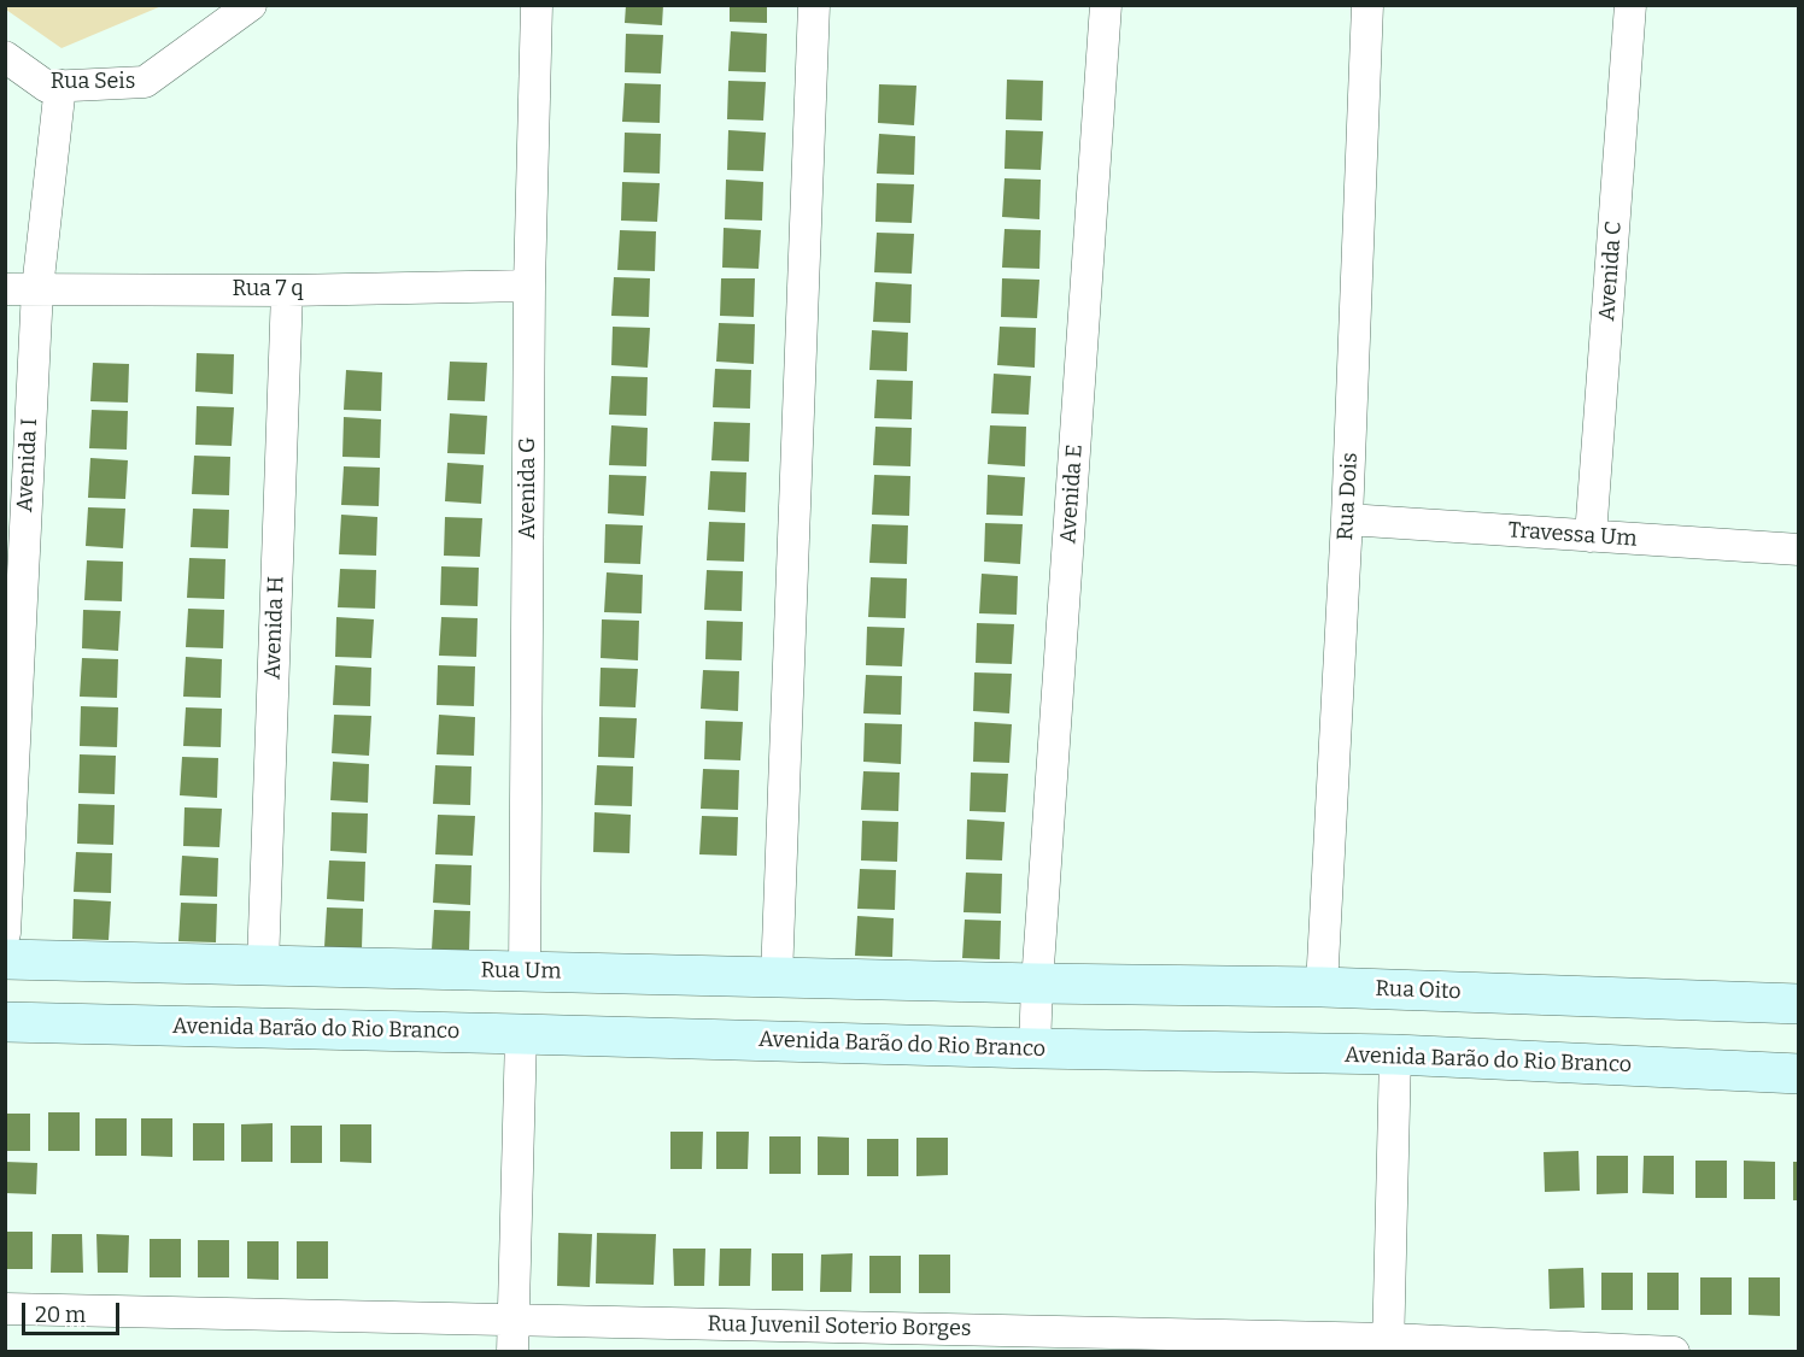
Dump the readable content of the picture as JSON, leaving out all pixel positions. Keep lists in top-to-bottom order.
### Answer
{
  "streets": {
    "street": [
      "Rua Seis",
      "Avenida C",
      "Rua 7 q",
      "Avenida I",
      "Avenida G",
      "Avenida E",
      "Rua Dois",
      "Travessa Um",
      "Avenida H",
      "Rua Um",
      "Rua Oito",
      "Avenida Barão do Rio Branco",
      "Rua Juvenil Soterio Borges"
    ]
  },
  "crossings": [
    ["Rua Seis", "Avenida I"],
    ["Avenida C", "Travessa Um"],
    ["Rua 7 q", "Avenida I"],
    ["Rua 7 q", "Avenida G"],
    ["Rua 7 q", "Avenida H"],
    ["Avenida G", "Rua Um"],
    ["Avenida E", "Rua Um"],
    ["Avenida E", "Rua Oito"],
    ["Avenida E", "Avenida Barão do Rio Branco"],
    ["Rua Dois", "Travessa Um"],
    ["Rua Dois", "Rua Oito"],
    ["Avenida H", "Rua Um"],
    ["Rua Um", "Rua Oito"]
  ],
  "scale_bar": "20 m"
}
